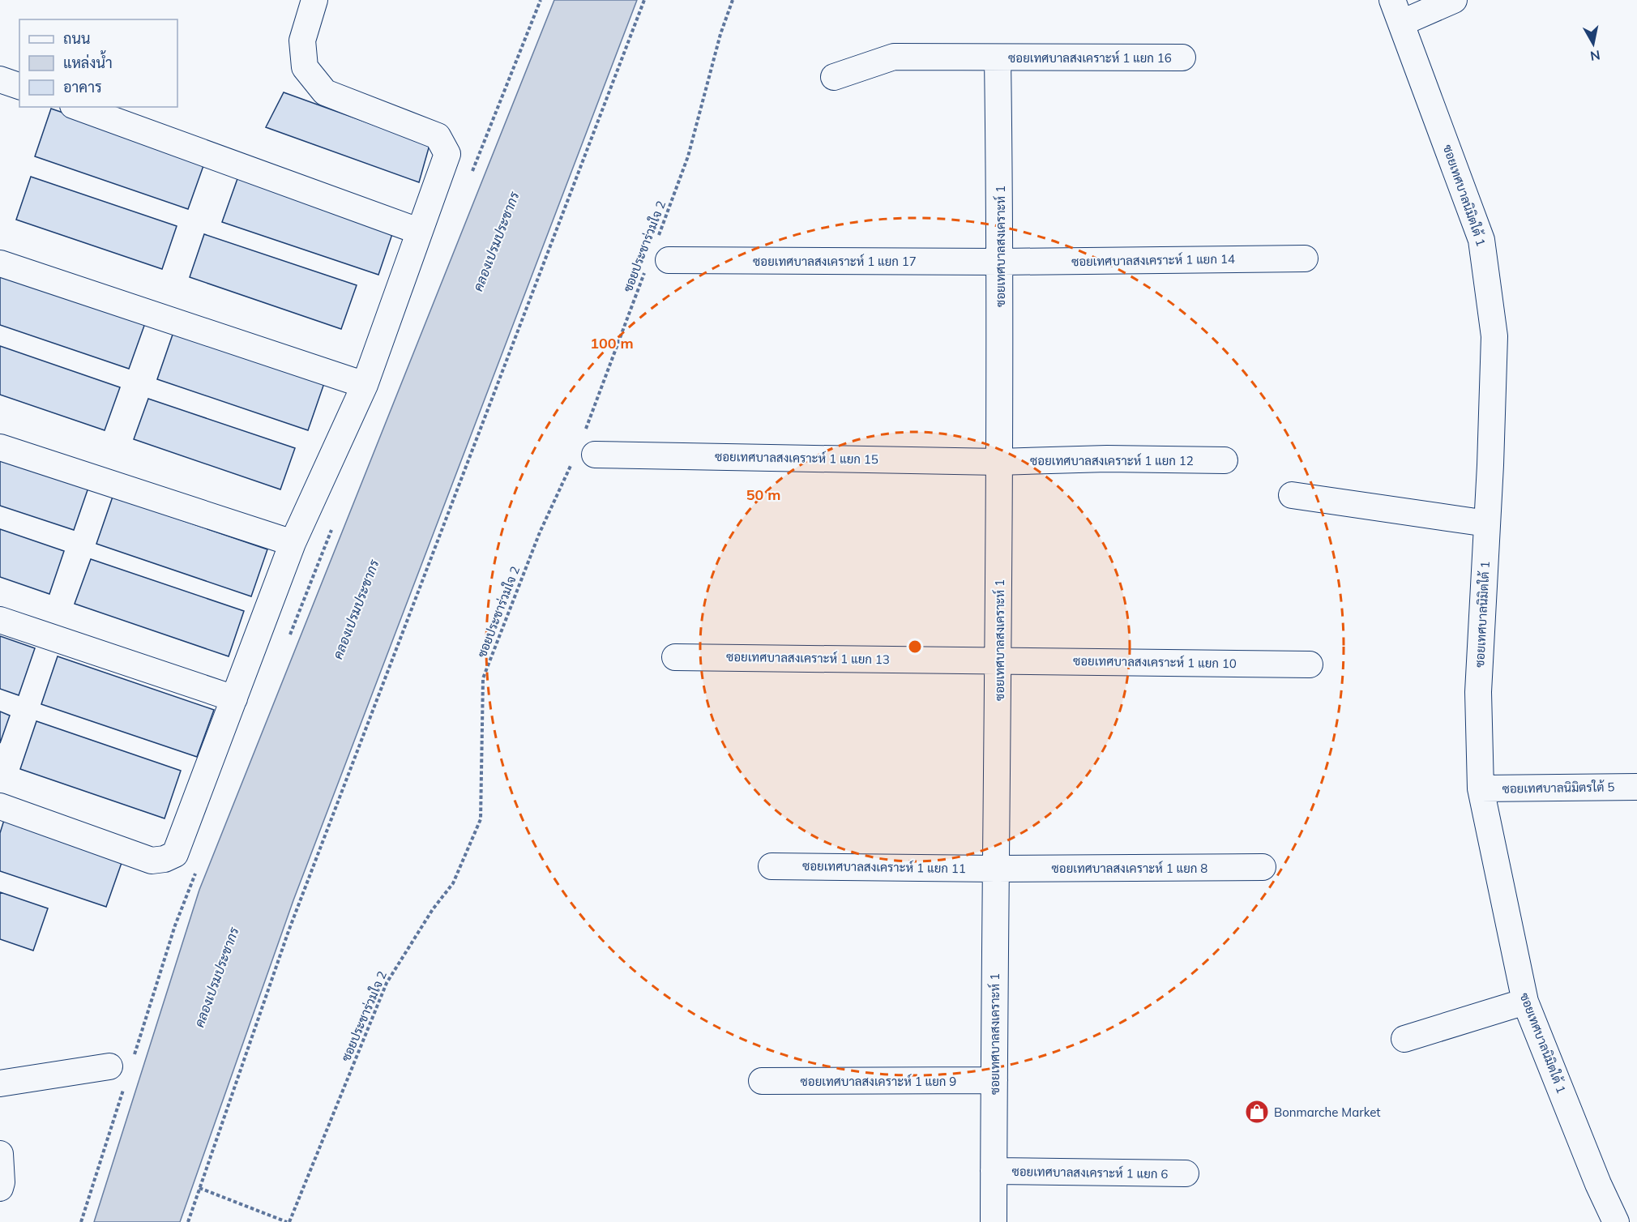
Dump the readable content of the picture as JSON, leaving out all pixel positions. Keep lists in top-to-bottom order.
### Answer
{
  "streets": {
    "street": [
      "ซอยเทศบาลสงเคราะห์ 1 แยก 16",
      "ซอยเทศบาลนิมิตใต้ 1",
      "ซอยเทศบาลสงเคราะห์ 1",
      "ซอยเทศบาลสงเคราะห์ 1 แยก 14",
      "ซอยเทศบาลสงเคราะห์ 1 แยก 17",
      "ซอยเทศบาลสงเคราะห์ 1 แยก 15",
      "ซอยเทศบาลสงเคราะห์ 1 แยก 12",
      "ซอยเทศบาลสงเคราะห์ 1 แยก 13",
      "ซอยเทศบาลสงเคราะห์ 1 แยก 10",
      "ซอยเทศบาลนิมิตรใต้ 5",
      "ซอยเทศบาลสงเคราะห์ 1 แยก 11",
      "ซอยเทศบาลสงเคราะห์ 1 แยก 8",
      "ซอยเทศบาลสงเคราะห์ 1 แยก 9",
      "ซอยเทศบาลสงเคราะห์ 1 แยก 6"
    ],
    "path": ["ซอยประชาร่วมใจ 2"]
  },
  "crossings": [
    ["ซอยเทศบาลสงเคราะห์ 1 แยก 16", "ซอยเทศบาลสงเคราะห์ 1"],
    ["ซอยเทศบาลนิมิตใต้ 1", "ซอยเทศบาลนิมิตรใต้ 5"],
    ["ซอยประชาร่วมใจ 2", "ซอยเทศบาลสงเคราะห์ 1 แยก 17"],
    ["ซอยประชาร่วมใจ 2", "ซอยเทศบาลสงเคราะห์ 1 แยก 15"],
    ["ซอยเทศบาลสงเคราะห์ 1", "ซอยเทศบาลสงเคราะห์ 1 แยก 14"],
    ["ซอยเทศบาลสงเคราะห์ 1", "ซอยเทศบาลสงเคราะห์ 1 แยก 17"],
    ["ซอยเทศบาลสงเคราะห์ 1", "ซอยเทศบาลสงเคราะห์ 1 แยก 15"],
    ["ซอยเทศบาลสงเคราะห์ 1", "ซอยเทศบาลสงเคราะห์ 1 แยก 12"],
    ["ซอยเทศบาลสงเคราะห์ 1", "ซอยเทศบาลสงเคราะห์ 1 แยก 13"],
    ["ซอยเทศบาลสงเคราะห์ 1", "ซอยเทศบาลสงเคราะห์ 1 แยก 10"],
    ["ซอยเทศบาลสงเคราะห์ 1", "ซอยเทศบาลสงเคราะห์ 1 แยก 11"],
    ["ซอยเทศบาลสงเคราะห์ 1", "ซอยเทศบาลสงเคราะห์ 1 แยก 8"],
    ["ซอยเทศบาลสงเคราะห์ 1", "ซอยเทศบาลสงเคราะห์ 1 แยก 9"],
    ["ซอยเทศบาลสงเคราะห์ 1", "ซอยเทศบาลสงเคราะห์ 1 แยก 6"],
    ["ซอยเทศบาลสงเคราะห์ 1 แยก 14", "ซอยเทศบาลสงเคราะห์ 1 แยก 17"],
    ["ซอยเทศบาลสงเคราะห์ 1 แยก 15", "ซอยเทศบาลสงเคราะห์ 1 แยก 12"],
    ["ซอยเทศบาลสงเคราะห์ 1 แยก 13", "ซอยเทศบาลสงเคราะห์ 1 แยก 10"],
    ["ซอยเทศบาลสงเคราะห์ 1 แยก 11", "ซอยเทศบาลสงเคราะห์ 1 แยก 8"]
  ],
  "water": ["คลองเปรมประชากร"],
  "places": {
    "shop": ["Bonmarche Market"]
  },
  "legend": ["ถนน", "แหล่งน้ำ", "อาคาร"],
  "north": "bottom",
  "rings": ["100 m", "50 m"]
}
